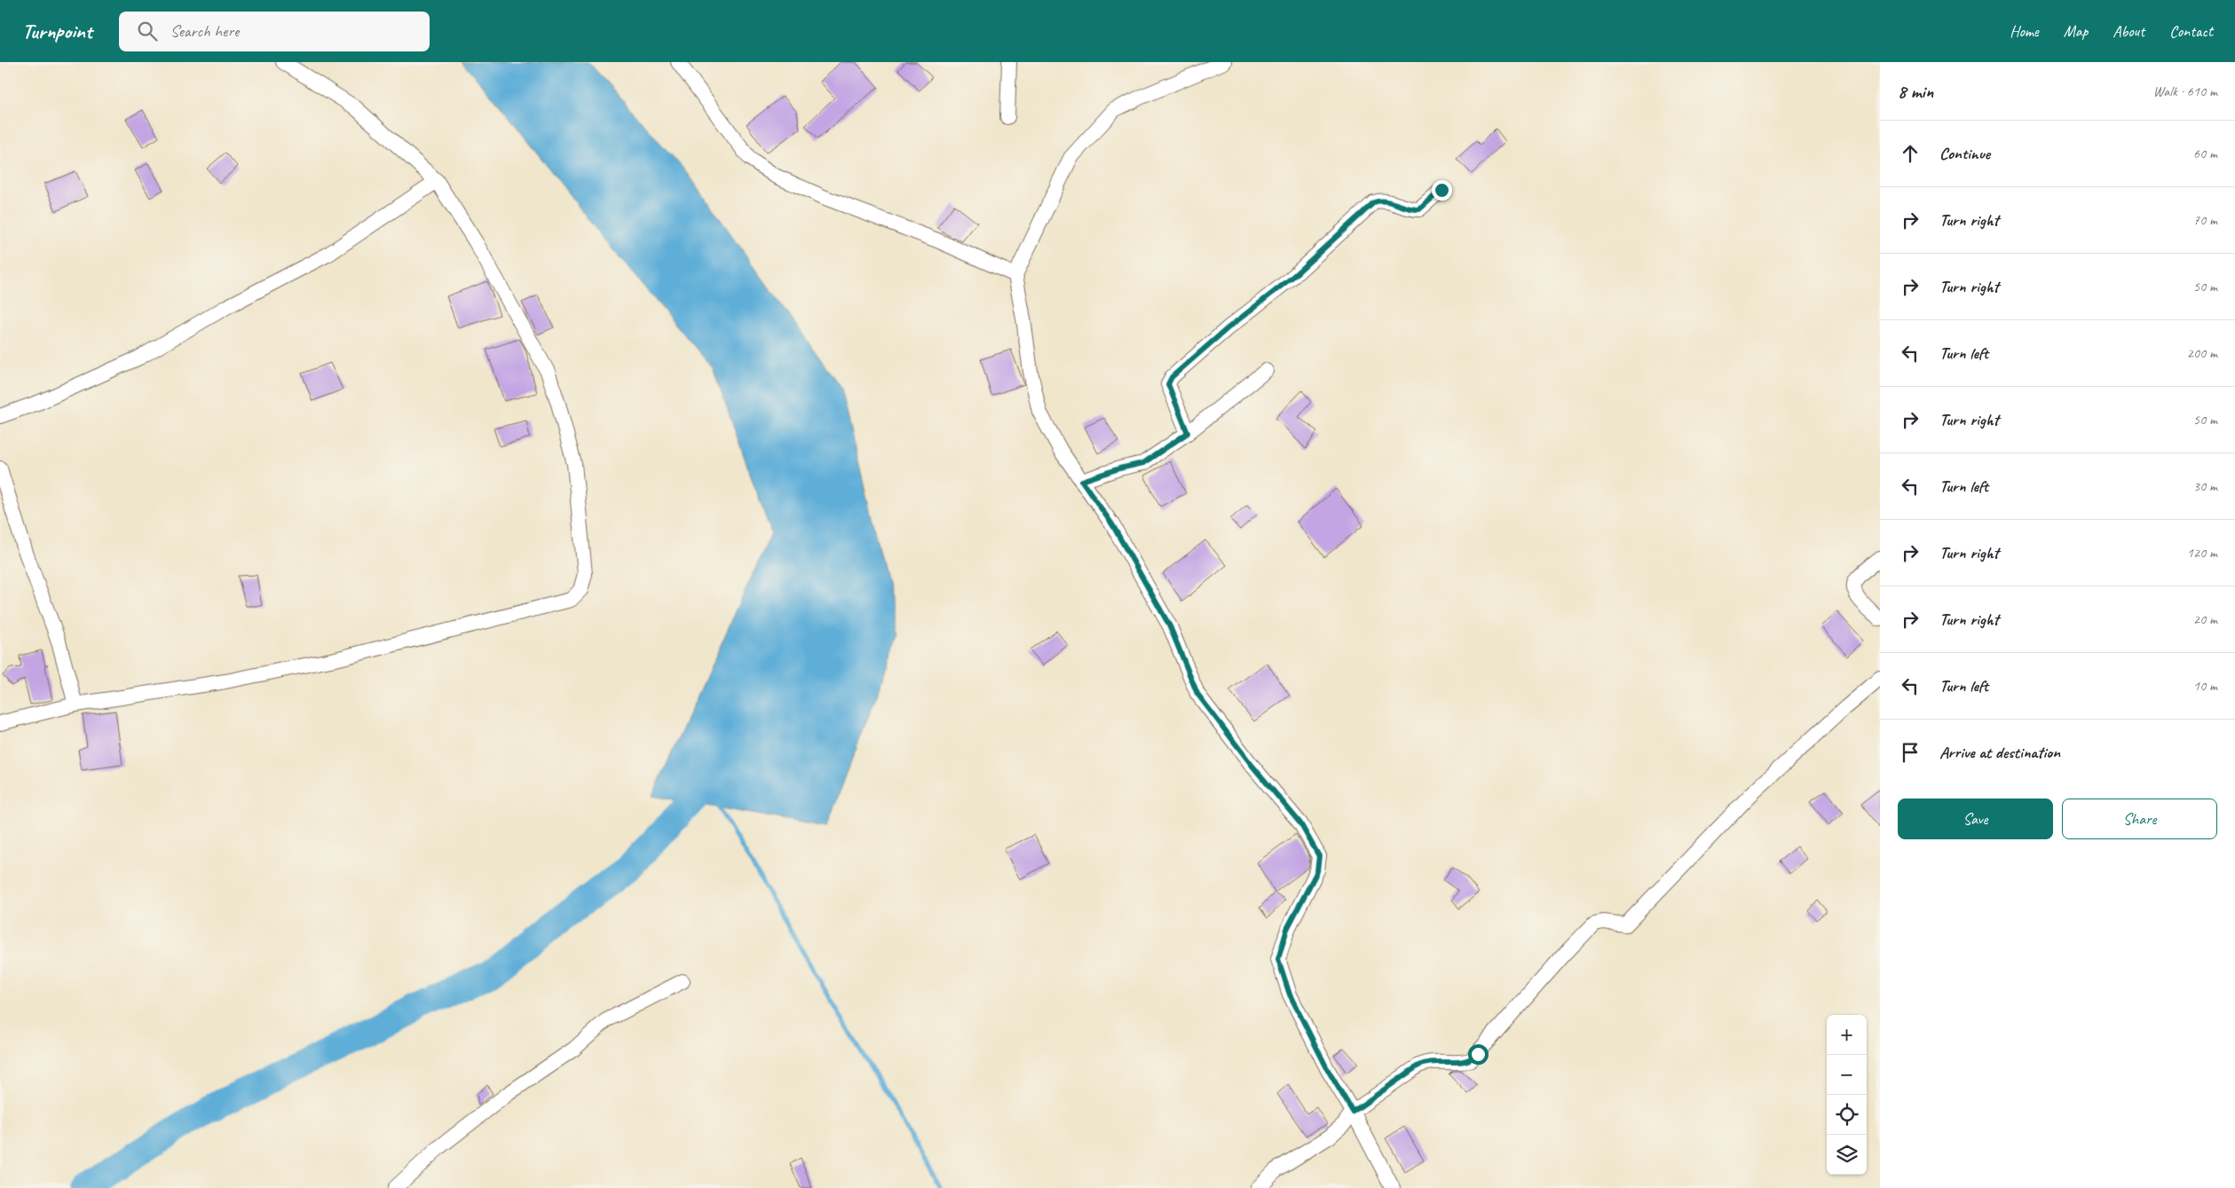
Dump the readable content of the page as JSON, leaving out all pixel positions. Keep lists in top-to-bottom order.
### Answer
{
  "page": {
    "header": "Turnpoint",
    "search": "Search here",
    "nav": [
      "Home",
      "Map",
      "About",
      "Contact"
    ],
    "heading": ["8 min", "Walk · 610 m"],
    "list": [
      ["Continue", "60 m"],
      ["Turn right", "70 m"],
      ["Turn right", "50 m"],
      ["Turn left", "200 m"],
      ["Turn right", "50 m"],
      ["Turn left", "30 m"],
      ["Turn right", "120 m"],
      ["Turn right", "20 m"],
      ["Turn left", "10 m"],
      "Arrive at destination"
    ],
    "buttons": ["Save", "Share"],
    "map_buttons": ["+", "−"]
  }
}
